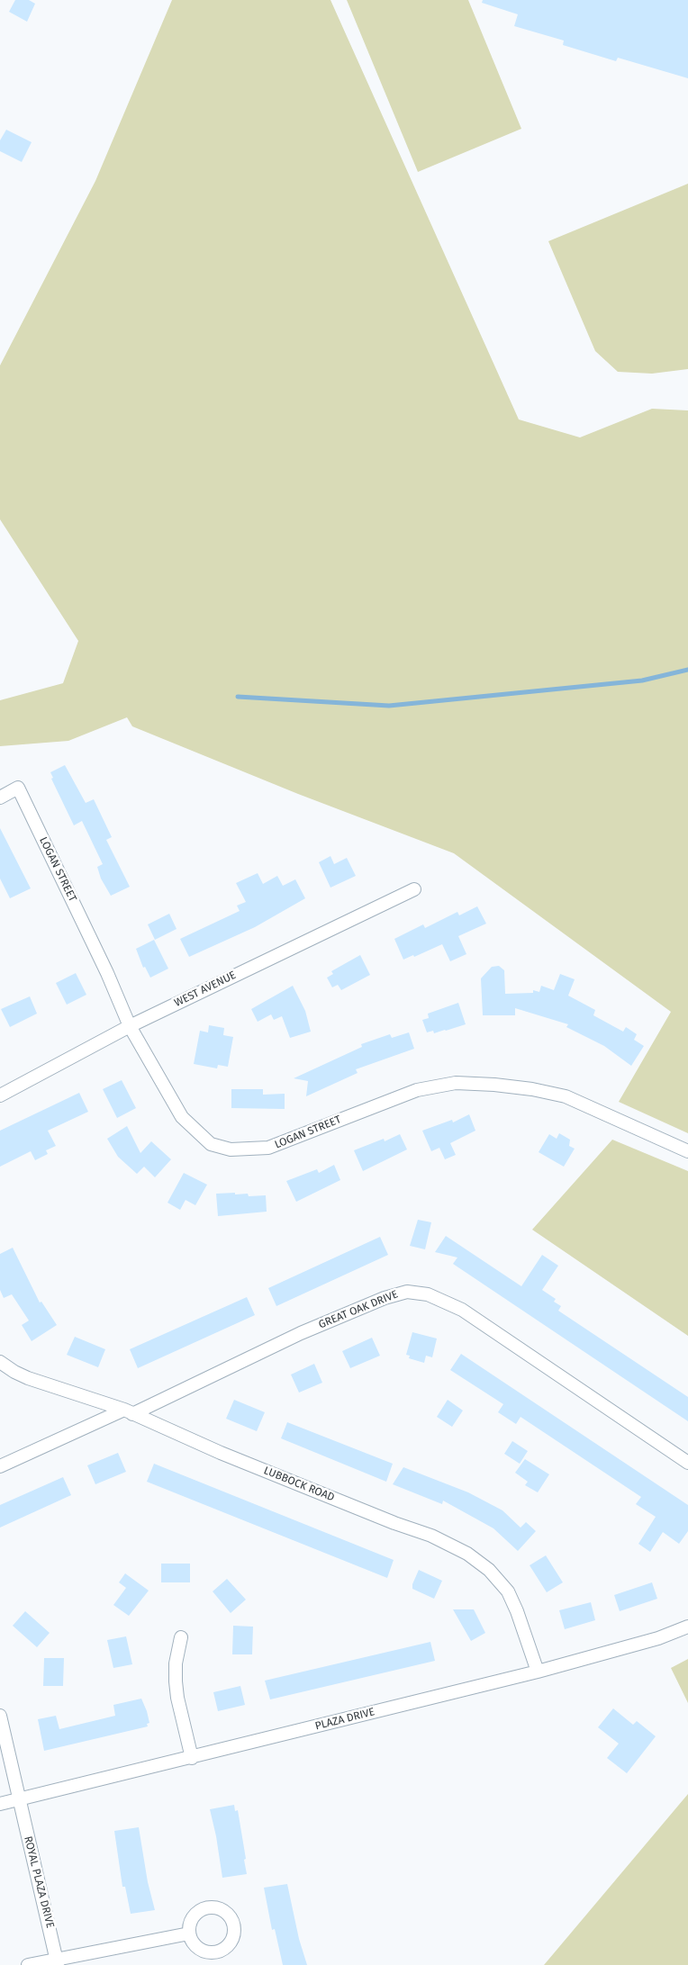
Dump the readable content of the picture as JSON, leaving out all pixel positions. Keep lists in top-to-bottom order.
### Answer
{
  "streets": {
    "street": [
      "LOGAN STREET",
      "WEST AVENUE",
      "GREAT OAK DRIVE",
      "LUBBOCK ROAD",
      "PLAZA DRIVE",
      "ROYAL PLAZA DRIVE"
    ]
  },
  "crossings": [
    ["LOGAN STREET", "WEST AVENUE"],
    ["GREAT OAK DRIVE", "LUBBOCK ROAD"],
    ["LUBBOCK ROAD", "PLAZA DRIVE"],
    ["PLAZA DRIVE", "ROYAL PLAZA DRIVE"]
  ]
}
